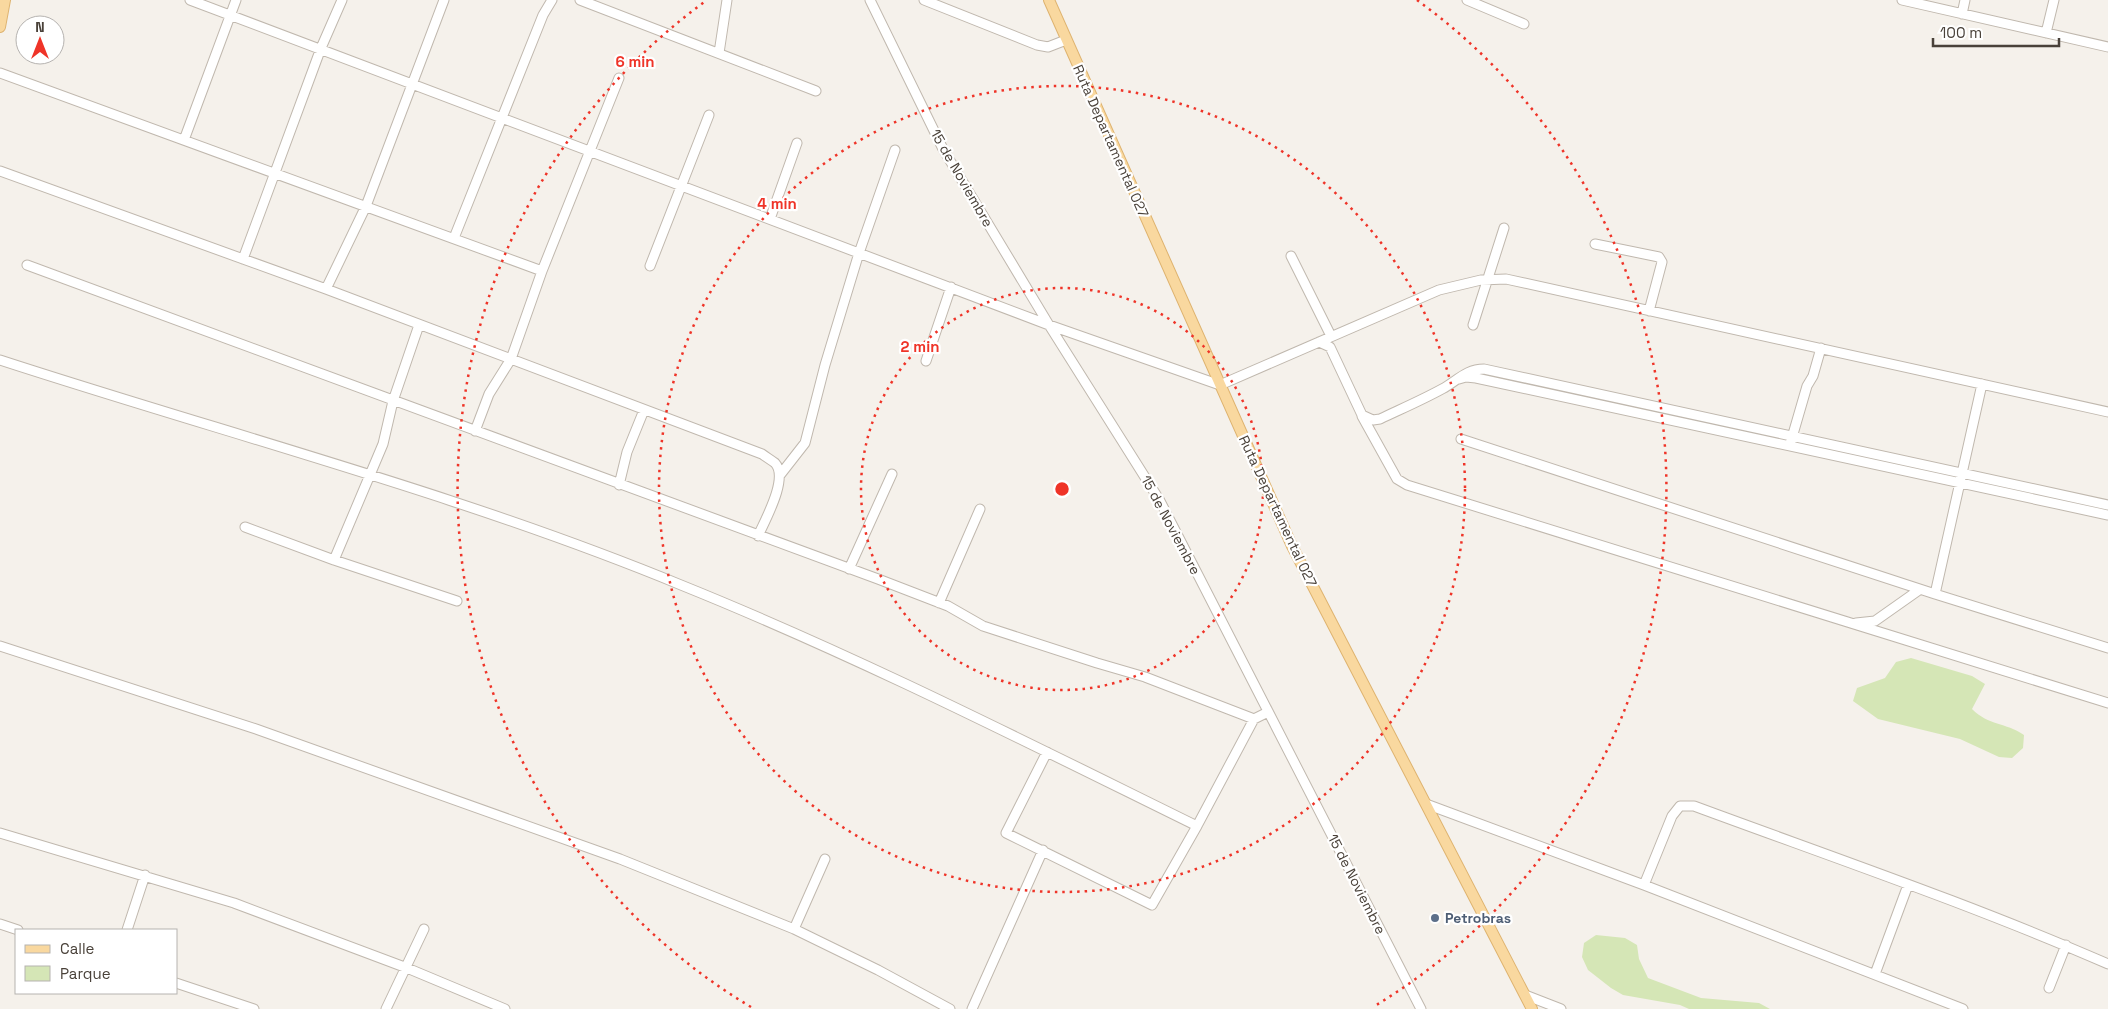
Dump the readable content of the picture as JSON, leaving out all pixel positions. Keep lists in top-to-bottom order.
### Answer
{
  "streets": {
    "main road": ["Ruta Departamental 027"],
    "street": ["15 de Noviembre"]
  },
  "places": ["Petrobras"],
  "legend": ["Calle", "Parque"],
  "scale_bar": "100 m",
  "north": "top",
  "rings": ["6 min", "4 min", "2 min"]
}
